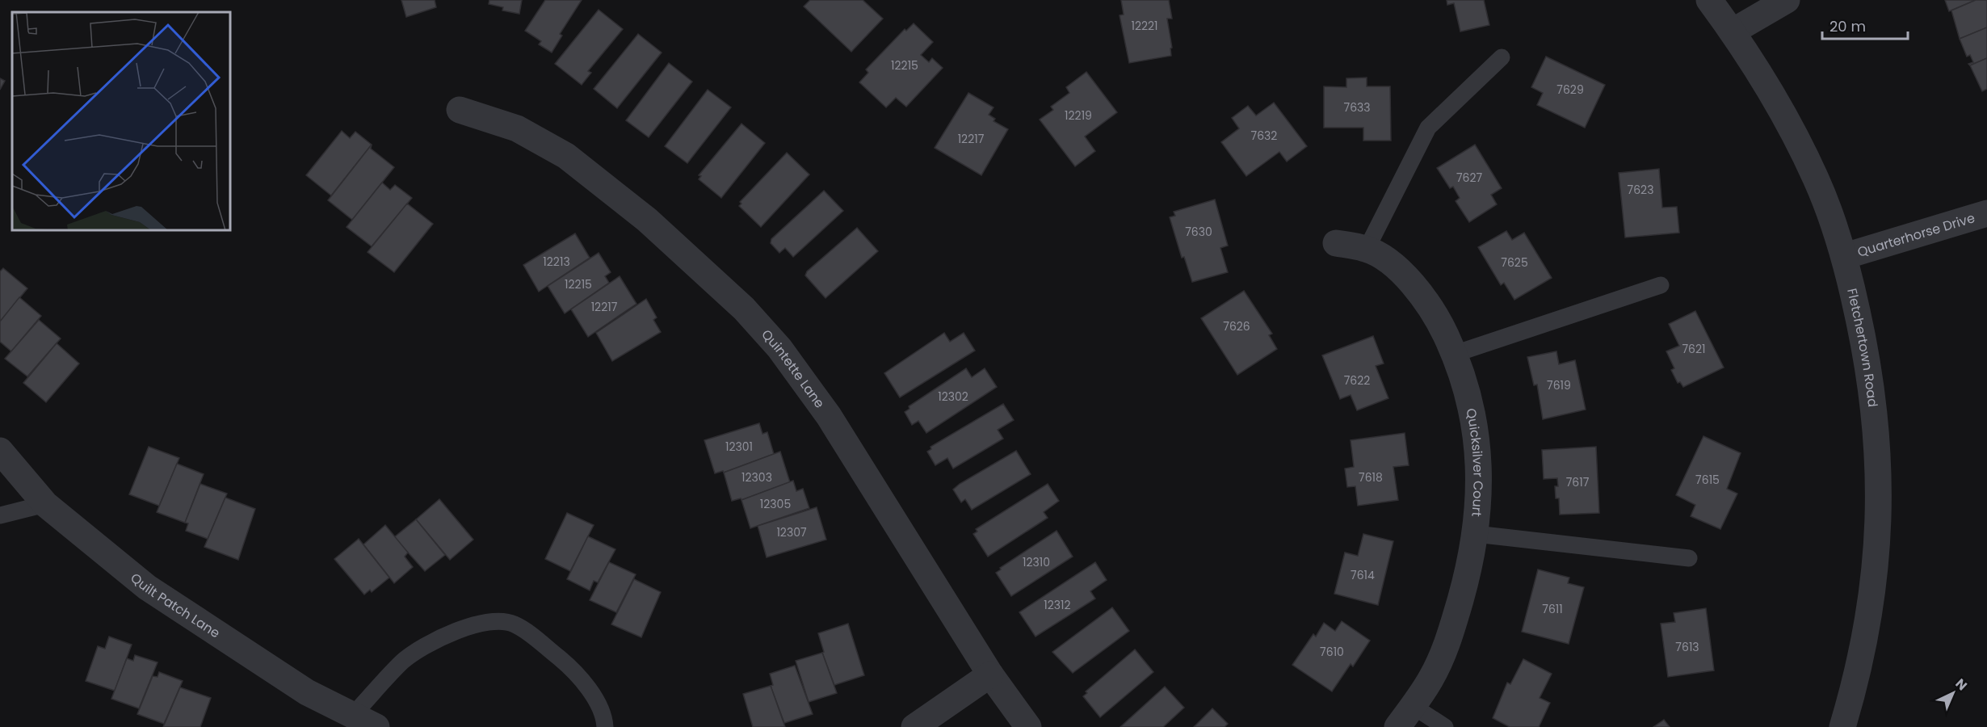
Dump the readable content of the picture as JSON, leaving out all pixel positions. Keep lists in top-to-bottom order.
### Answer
{
  "streets": {
    "street": [
      "Quarterhorse Drive",
      "Fletchertown Road",
      "Quintette Lane",
      "Quicksilver Court",
      "Quilt Patch Lane"
    ]
  },
  "crossings": [
    ["Quarterhorse Drive", "Fletchertown Road"]
  ],
  "house_numbers": [
    "12221",
    "12215",
    "7629",
    "7633",
    "12219",
    "7632",
    "12217",
    "7627",
    "7623",
    "7630",
    "12213",
    "7625",
    "12215",
    "12217",
    "7626",
    "7621",
    "7622",
    "7619",
    "12302",
    "12301",
    "12303",
    "7618",
    "7615",
    "7617",
    "12305",
    "12307",
    "12310",
    "7614",
    "12312",
    "7611",
    "7613",
    "7610"
  ],
  "scale_bar": "20 m",
  "north": "top right"
}
